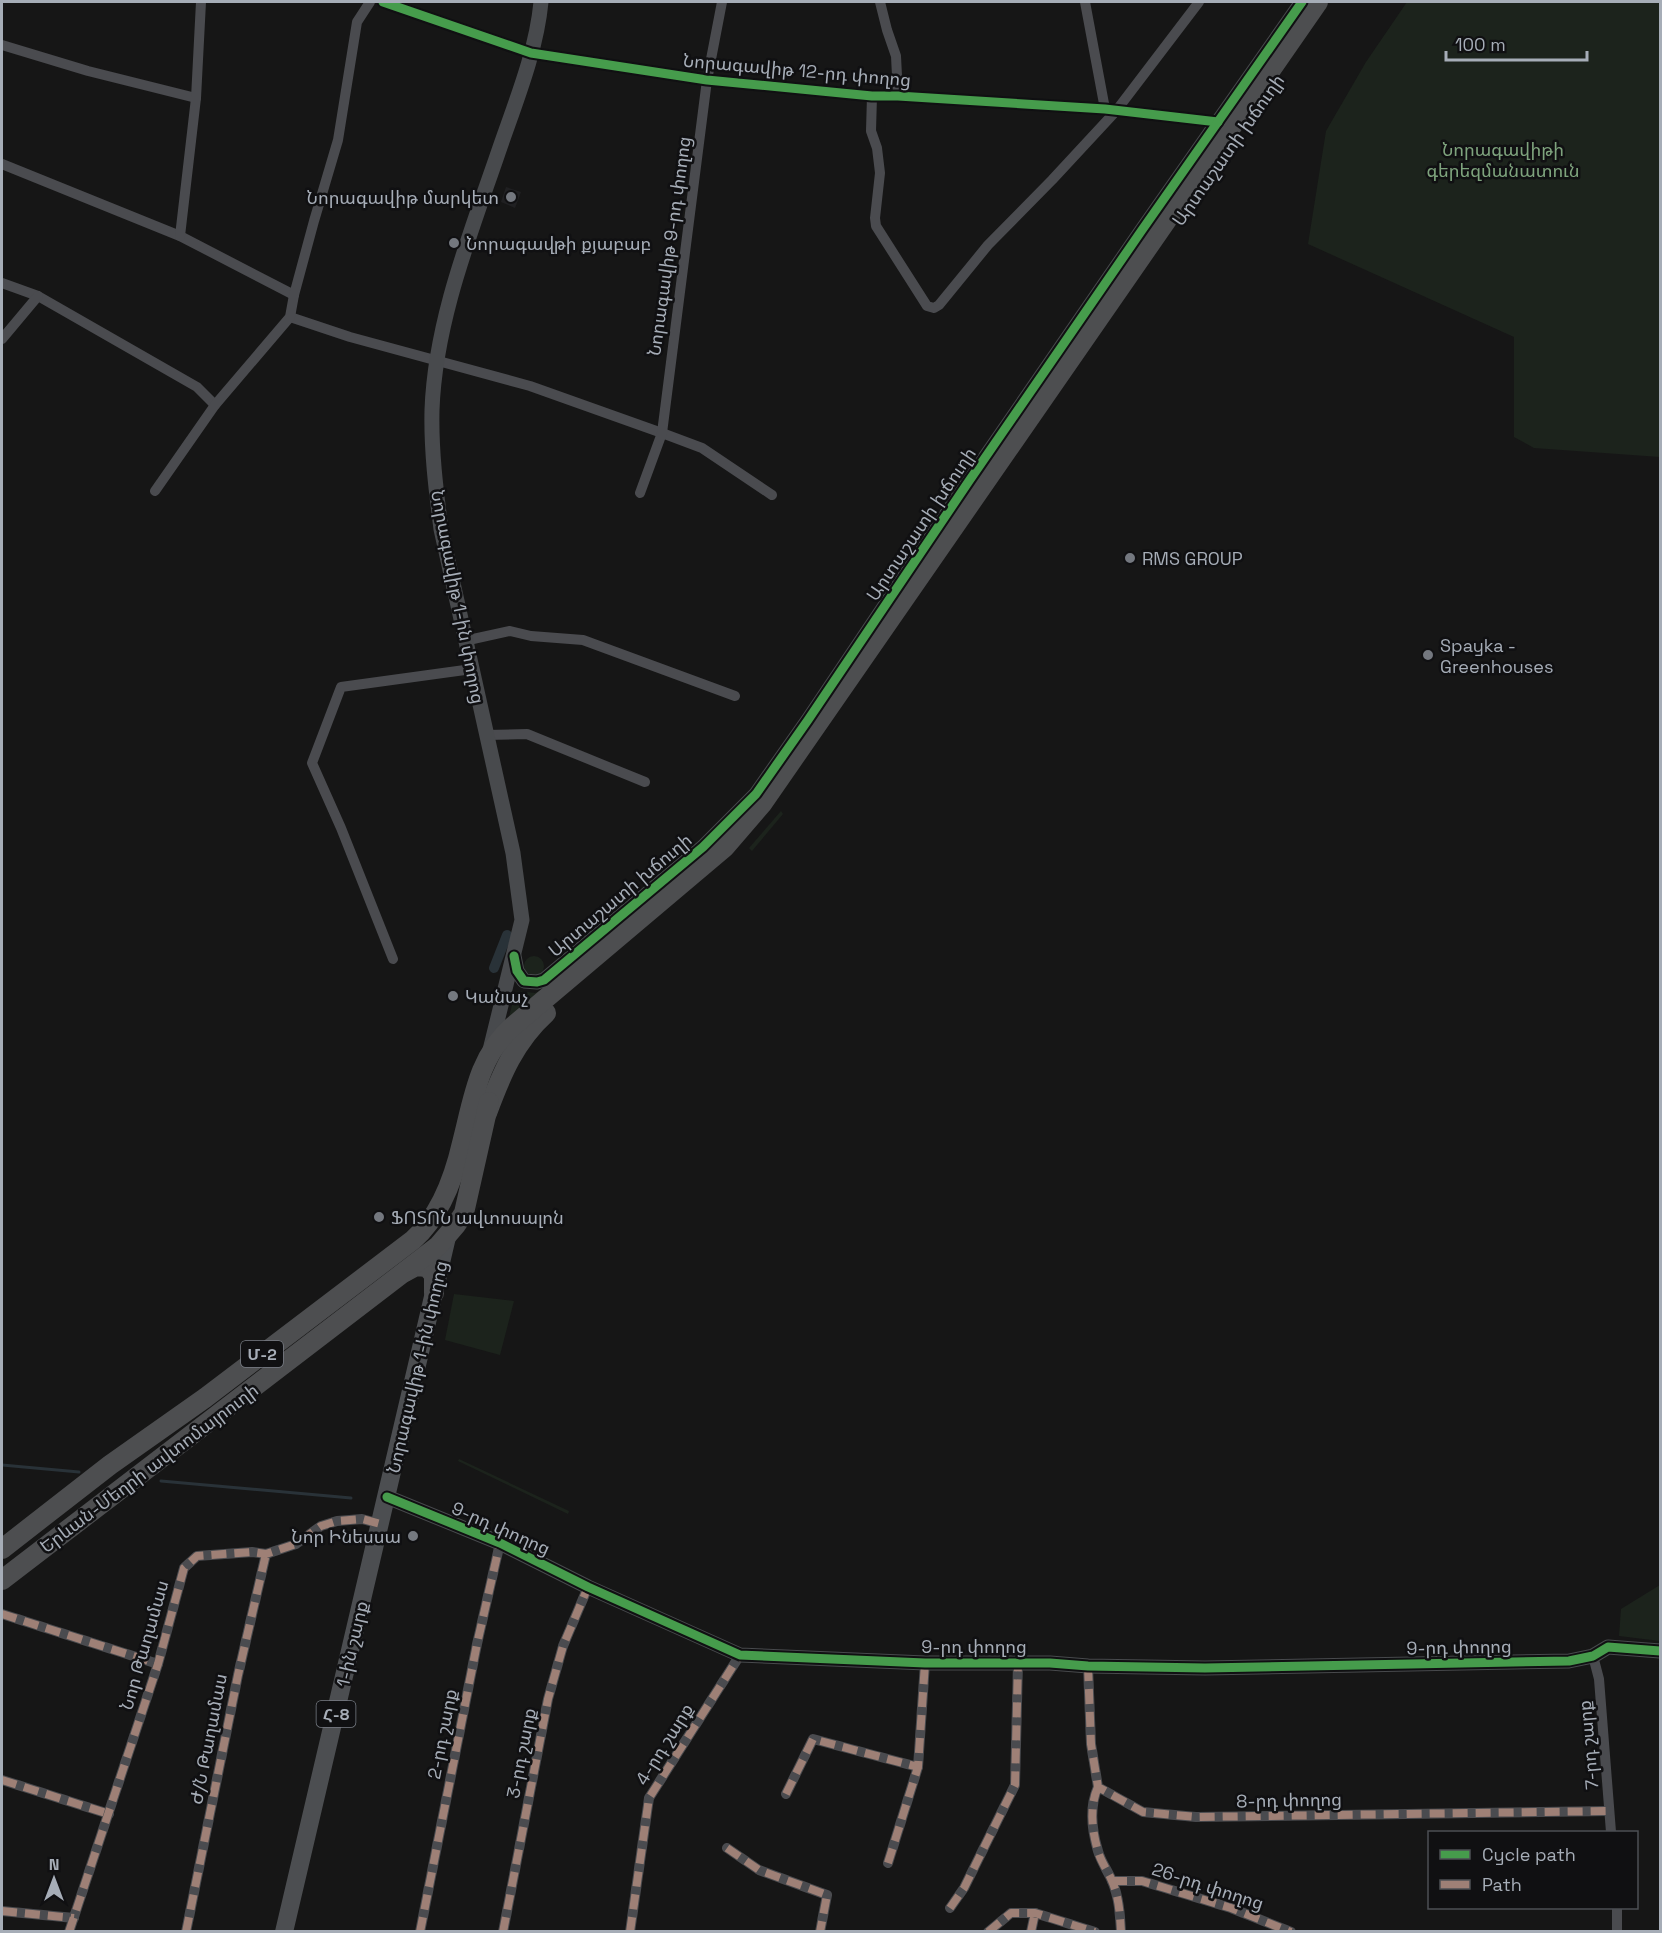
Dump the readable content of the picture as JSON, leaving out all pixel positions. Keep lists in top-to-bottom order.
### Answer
{
  "streets": {
    "highway": ["Արտաշատի խճուղի", "Մ-2", "Երևան-Մեղրի ավտոմայրուղի"],
    "main road": ["Նորագավիթ 1-ին փողոց", "1-ին շարք", "Հ-8"],
    "street": [
      "Նորագավիթ 12-րդ փողոց",
      "Նորագավիթ 9-րդ փողոց",
      "9-րդ փողոց",
      "Նոր Թաղամաս",
      "2-րդ շարք",
      "Ժ/Ն Թաղամաս",
      "4-րդ շարք",
      "7-րդ շարք",
      "3-րդ շարք",
      "8-րդ փողոց",
      "26-րդ փողոց"
    ]
  },
  "crossings": [
    ["Նորագավիթ 12-րդ փողոց", "Արտաշատի խճուղի"],
    ["Նորագավիթ 12-րդ փողոց", "Նորագավիթ 9-րդ փողոց"],
    ["Նորագավիթ 12-րդ փողոց", "Նորագավիթ 1-ին փողոց"],
    ["Արտաշատի խճուղի", "Նորագավիթ 1-ին փողոց"],
    ["Արտաշատի խճուղի", "Մ-2"],
    ["Արտաշատի խճուղի", "Երևան-Մեղրի ավտոմայրուղի"],
    ["Նորագավիթ 1-ին փողոց", "Մ-2"],
    ["Նորագավիթ 1-ին փողոց", "Երևան-Մեղրի ավտոմայրուղի"],
    ["Նորագավիթ 1-ին փողոց", "9-րդ փողոց"],
    ["Նորագավիթ 1-ին փողոց", "1-ին շարք"],
    ["Մ-2", "Երևան-Մեղրի ավտոմայրուղի"],
    ["9-րդ փողոց", "1-ին շարք"],
    ["9-րդ փողոց", "2-րդ շարք"],
    ["9-րդ փողոց", "4-րդ շարք"],
    ["9-րդ փողոց", "7-րդ շարք"],
    ["9-րդ փողոց", "3-րդ շարք"],
    ["1-ին շարք", "Նոր Թաղամաս"],
    ["Նոր Թաղամաս", "Ժ/Ն Թաղամաս"],
    ["7-րդ շարք", "8-րդ փողոց"]
  ],
  "parks": ["Նորագավիթի գերեզմանատուն"],
  "places": [
    "Նորագավիթ մարկետ",
    "Նորագավթի քյաբաբ",
    "RMS GROUP",
    "Spayka - Greenhouses",
    "Կանաչ",
    "ՖՈՏՈՆ ավտոսալոն",
    "Նոր Ինեսսա"
  ],
  "legend": ["Cycle path", "Path"],
  "scale_bar": "100 m",
  "north": "top"
}
